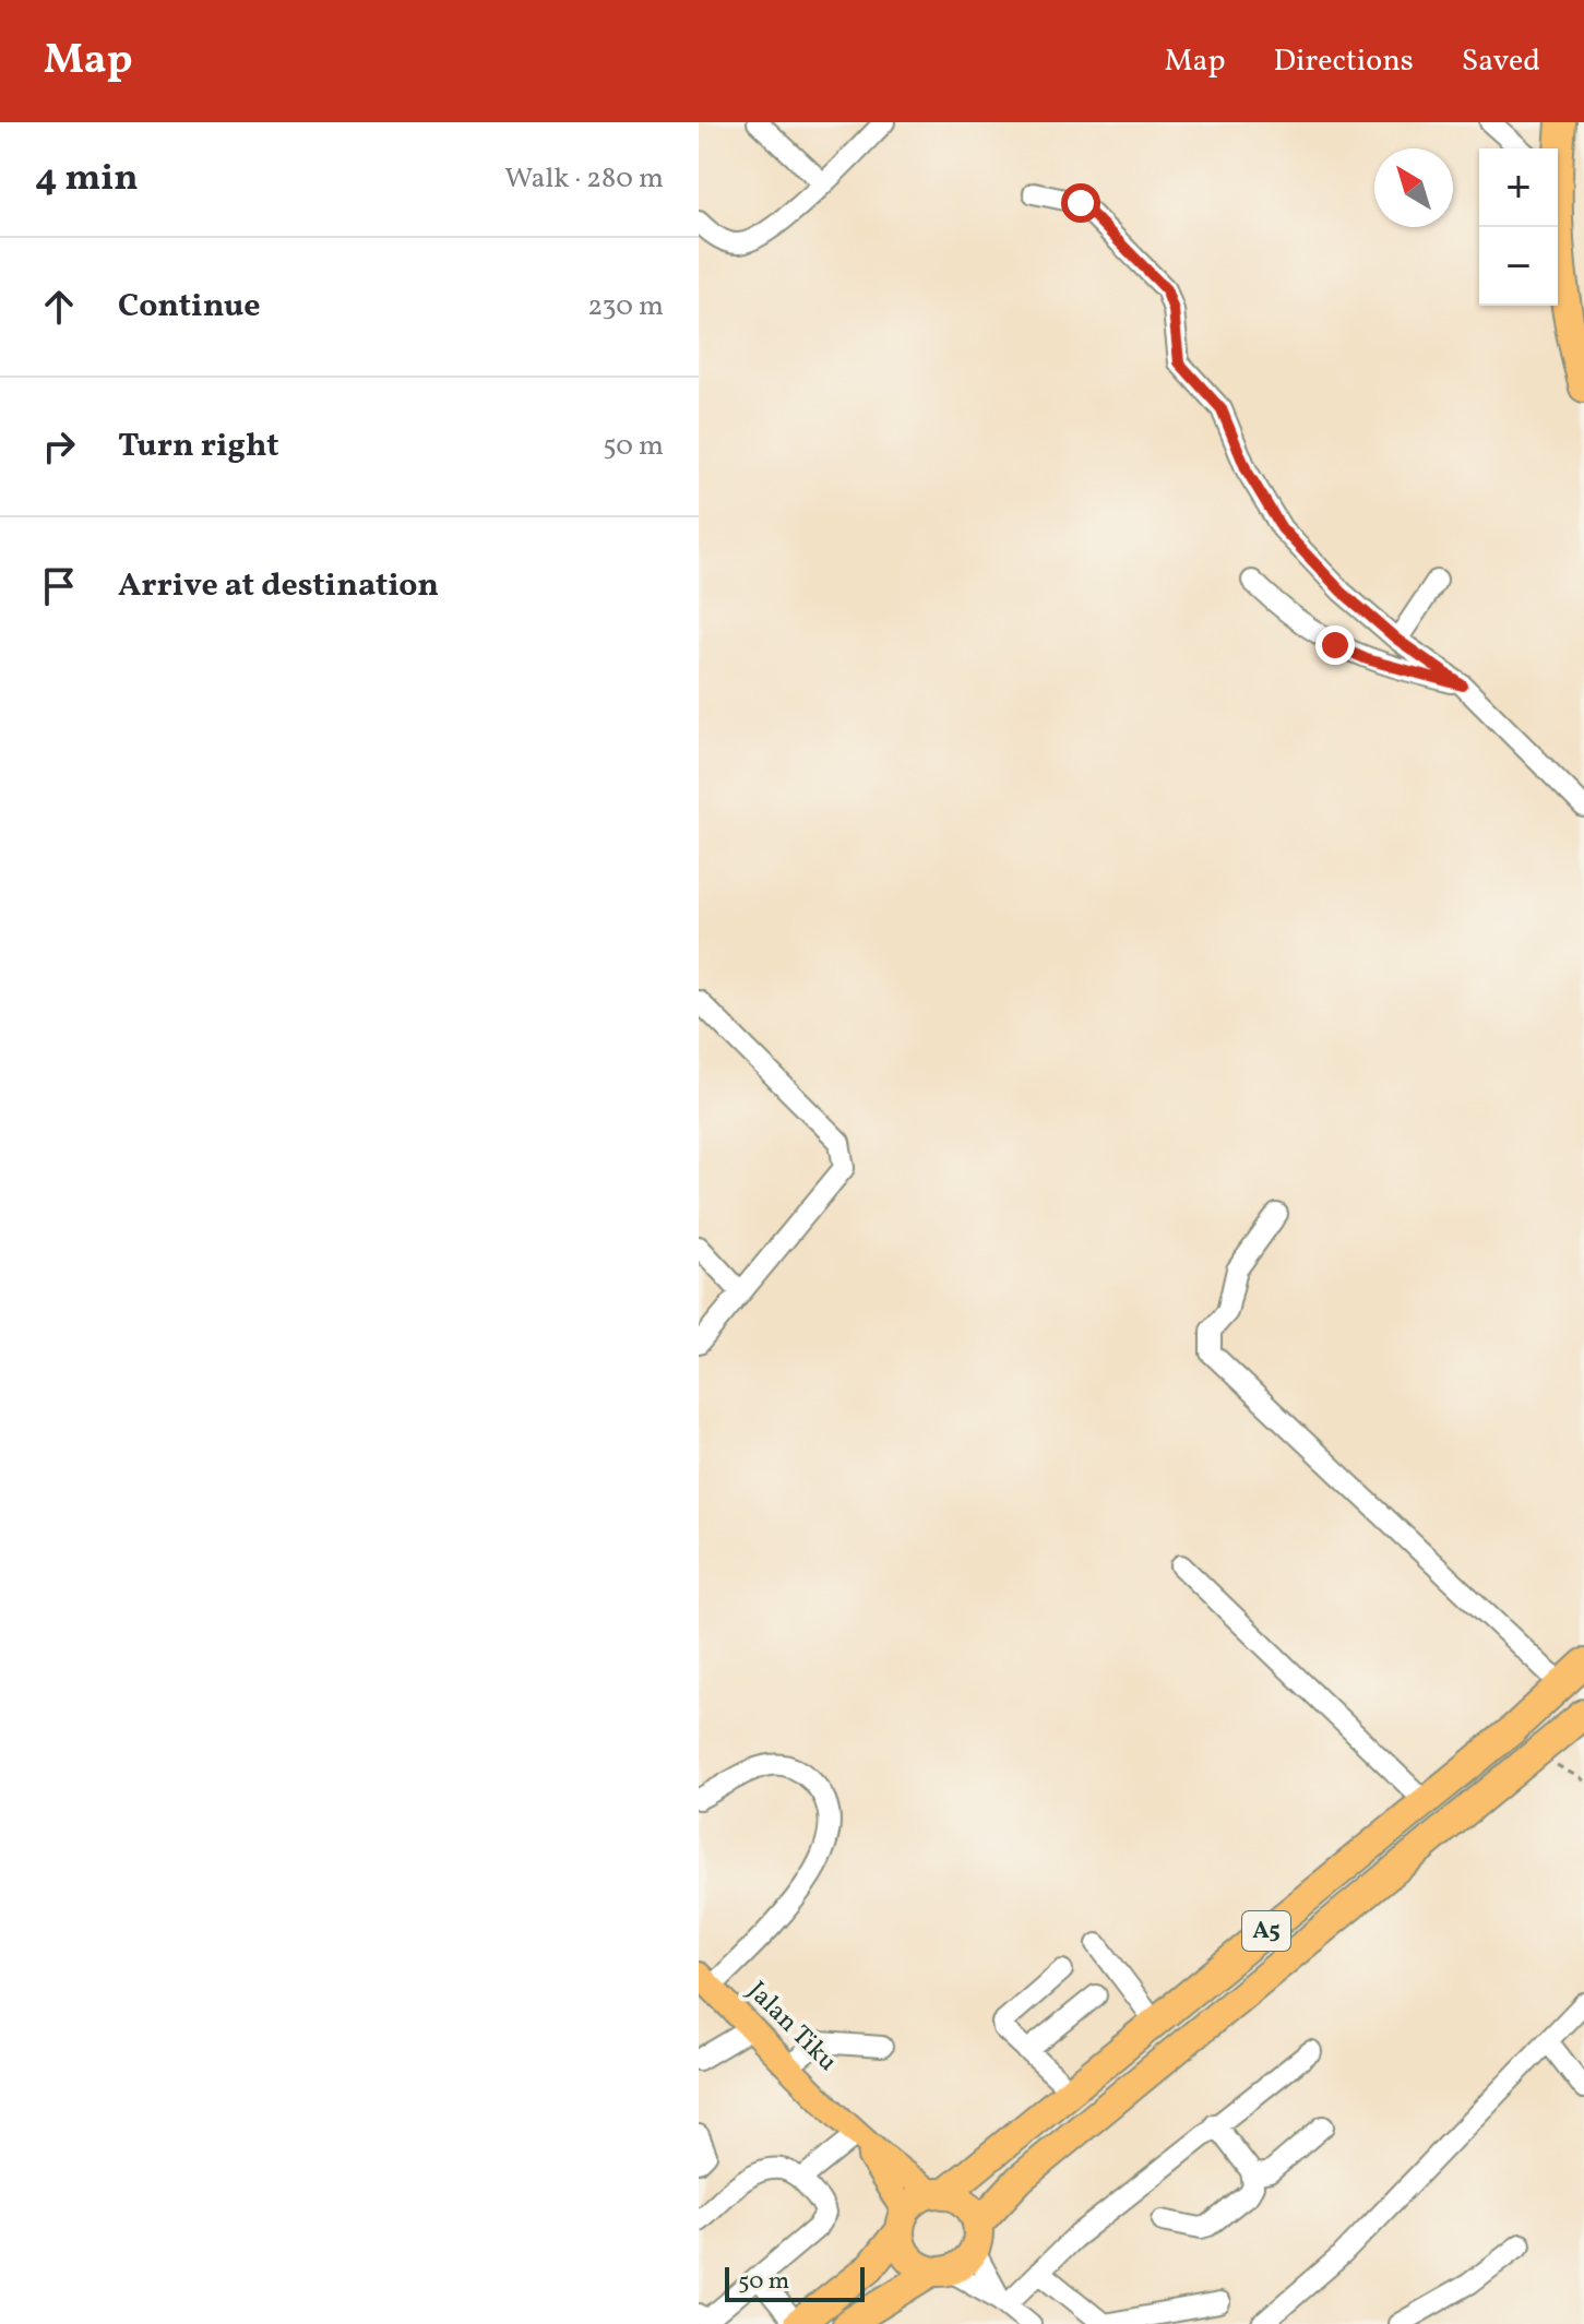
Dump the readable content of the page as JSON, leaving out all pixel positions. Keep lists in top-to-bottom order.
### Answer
{
  "streets": {
    "highway": ["A5"],
    "main road": ["Jalan Tiku"]
  },
  "crossings": [
    ["A5", "Jalan Tiku"]
  ],
  "scale_bar": "50 m",
  "north": "top left",
  "page": {
    "header": "Map",
    "nav": ["Map", "Directions", "Saved"],
    "heading": ["4 min", "Walk · 280 m"],
    "map_buttons": ["+", "−"],
    "list": [
      ["Continue", "230 m"],
      ["Turn right", "50 m"],
      "Arrive at destination"
    ],
    "scale": "50 m"
  }
}
